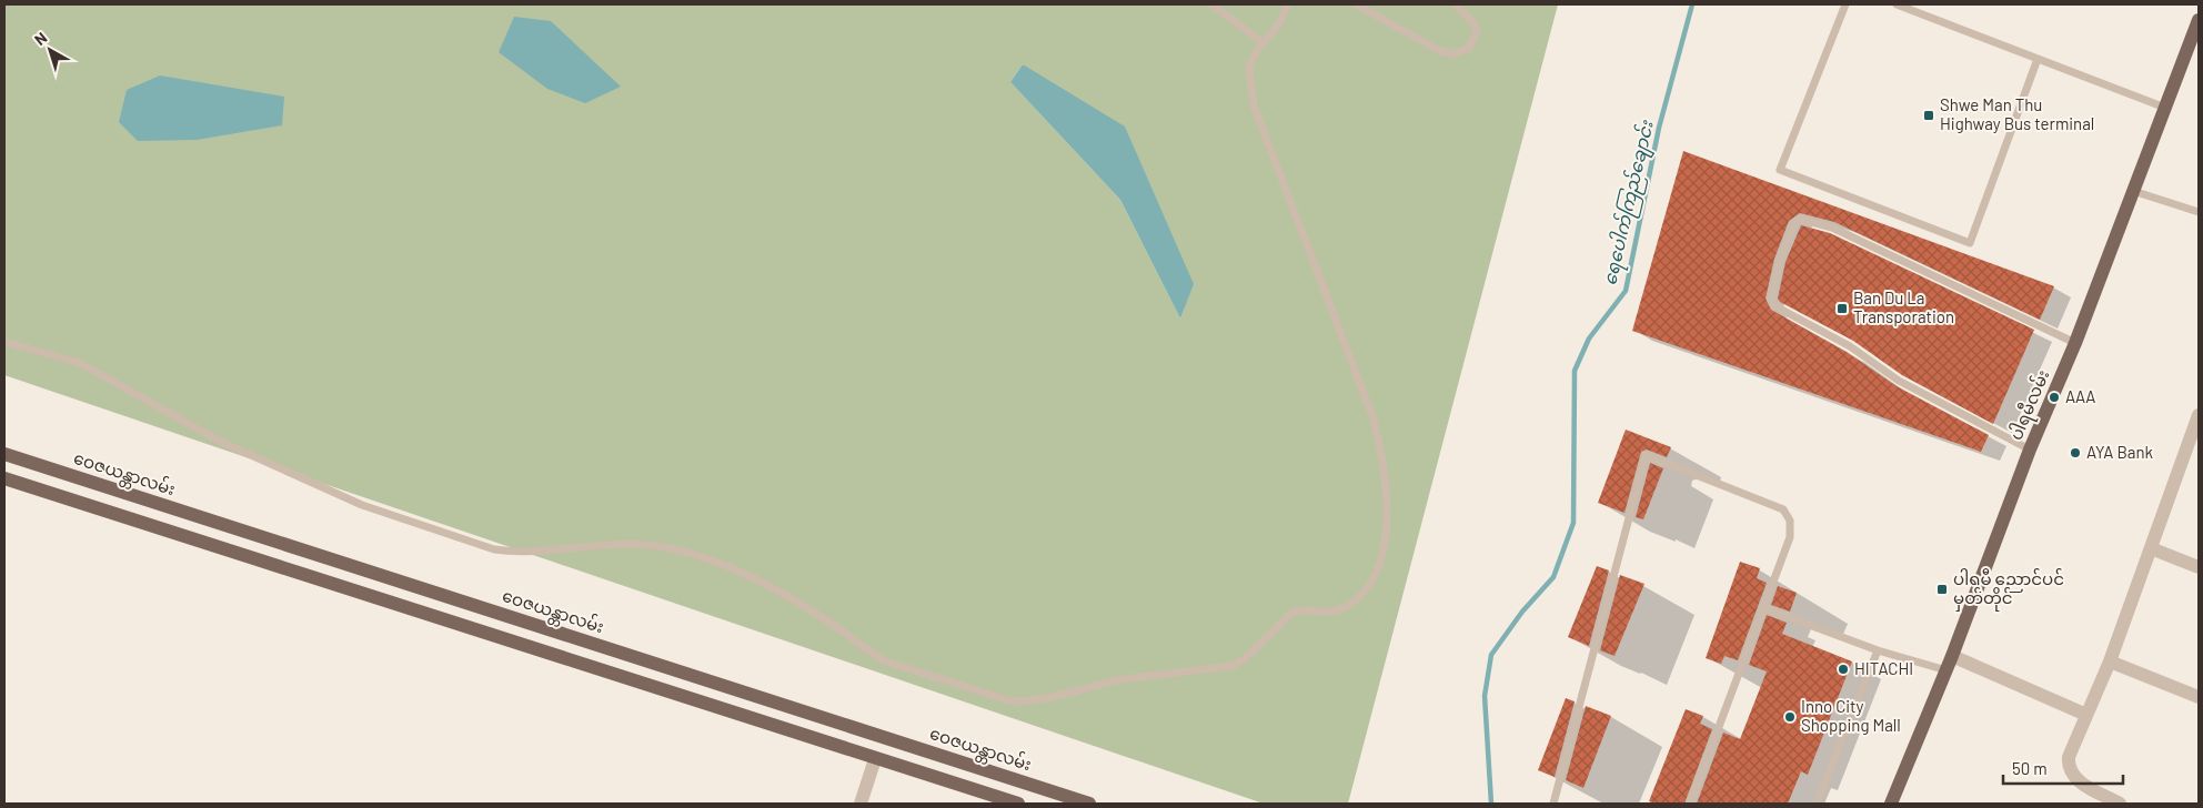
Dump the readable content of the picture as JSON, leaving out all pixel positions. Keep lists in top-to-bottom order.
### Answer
{
  "streets": {
    "main road": ["ပါရမီလမ်း", "ဝေဇယန္တာလမ်း"]
  },
  "water": ["ရေပေါက်ကြည်ချောင်း"],
  "places": {
    "transit": ["Shwe Man Thu Highway Bus terminal", "Ban Du La Transporation", "ပါရမီ ညောင်ပင် မှတ်တိုင်"],
    "other": [
      "AAA",
      "AYA Bank",
      "HITACHI",
      "Inno City Shopping Mall"
    ]
  },
  "scale_bar": "50 m",
  "north": "top left"
}
